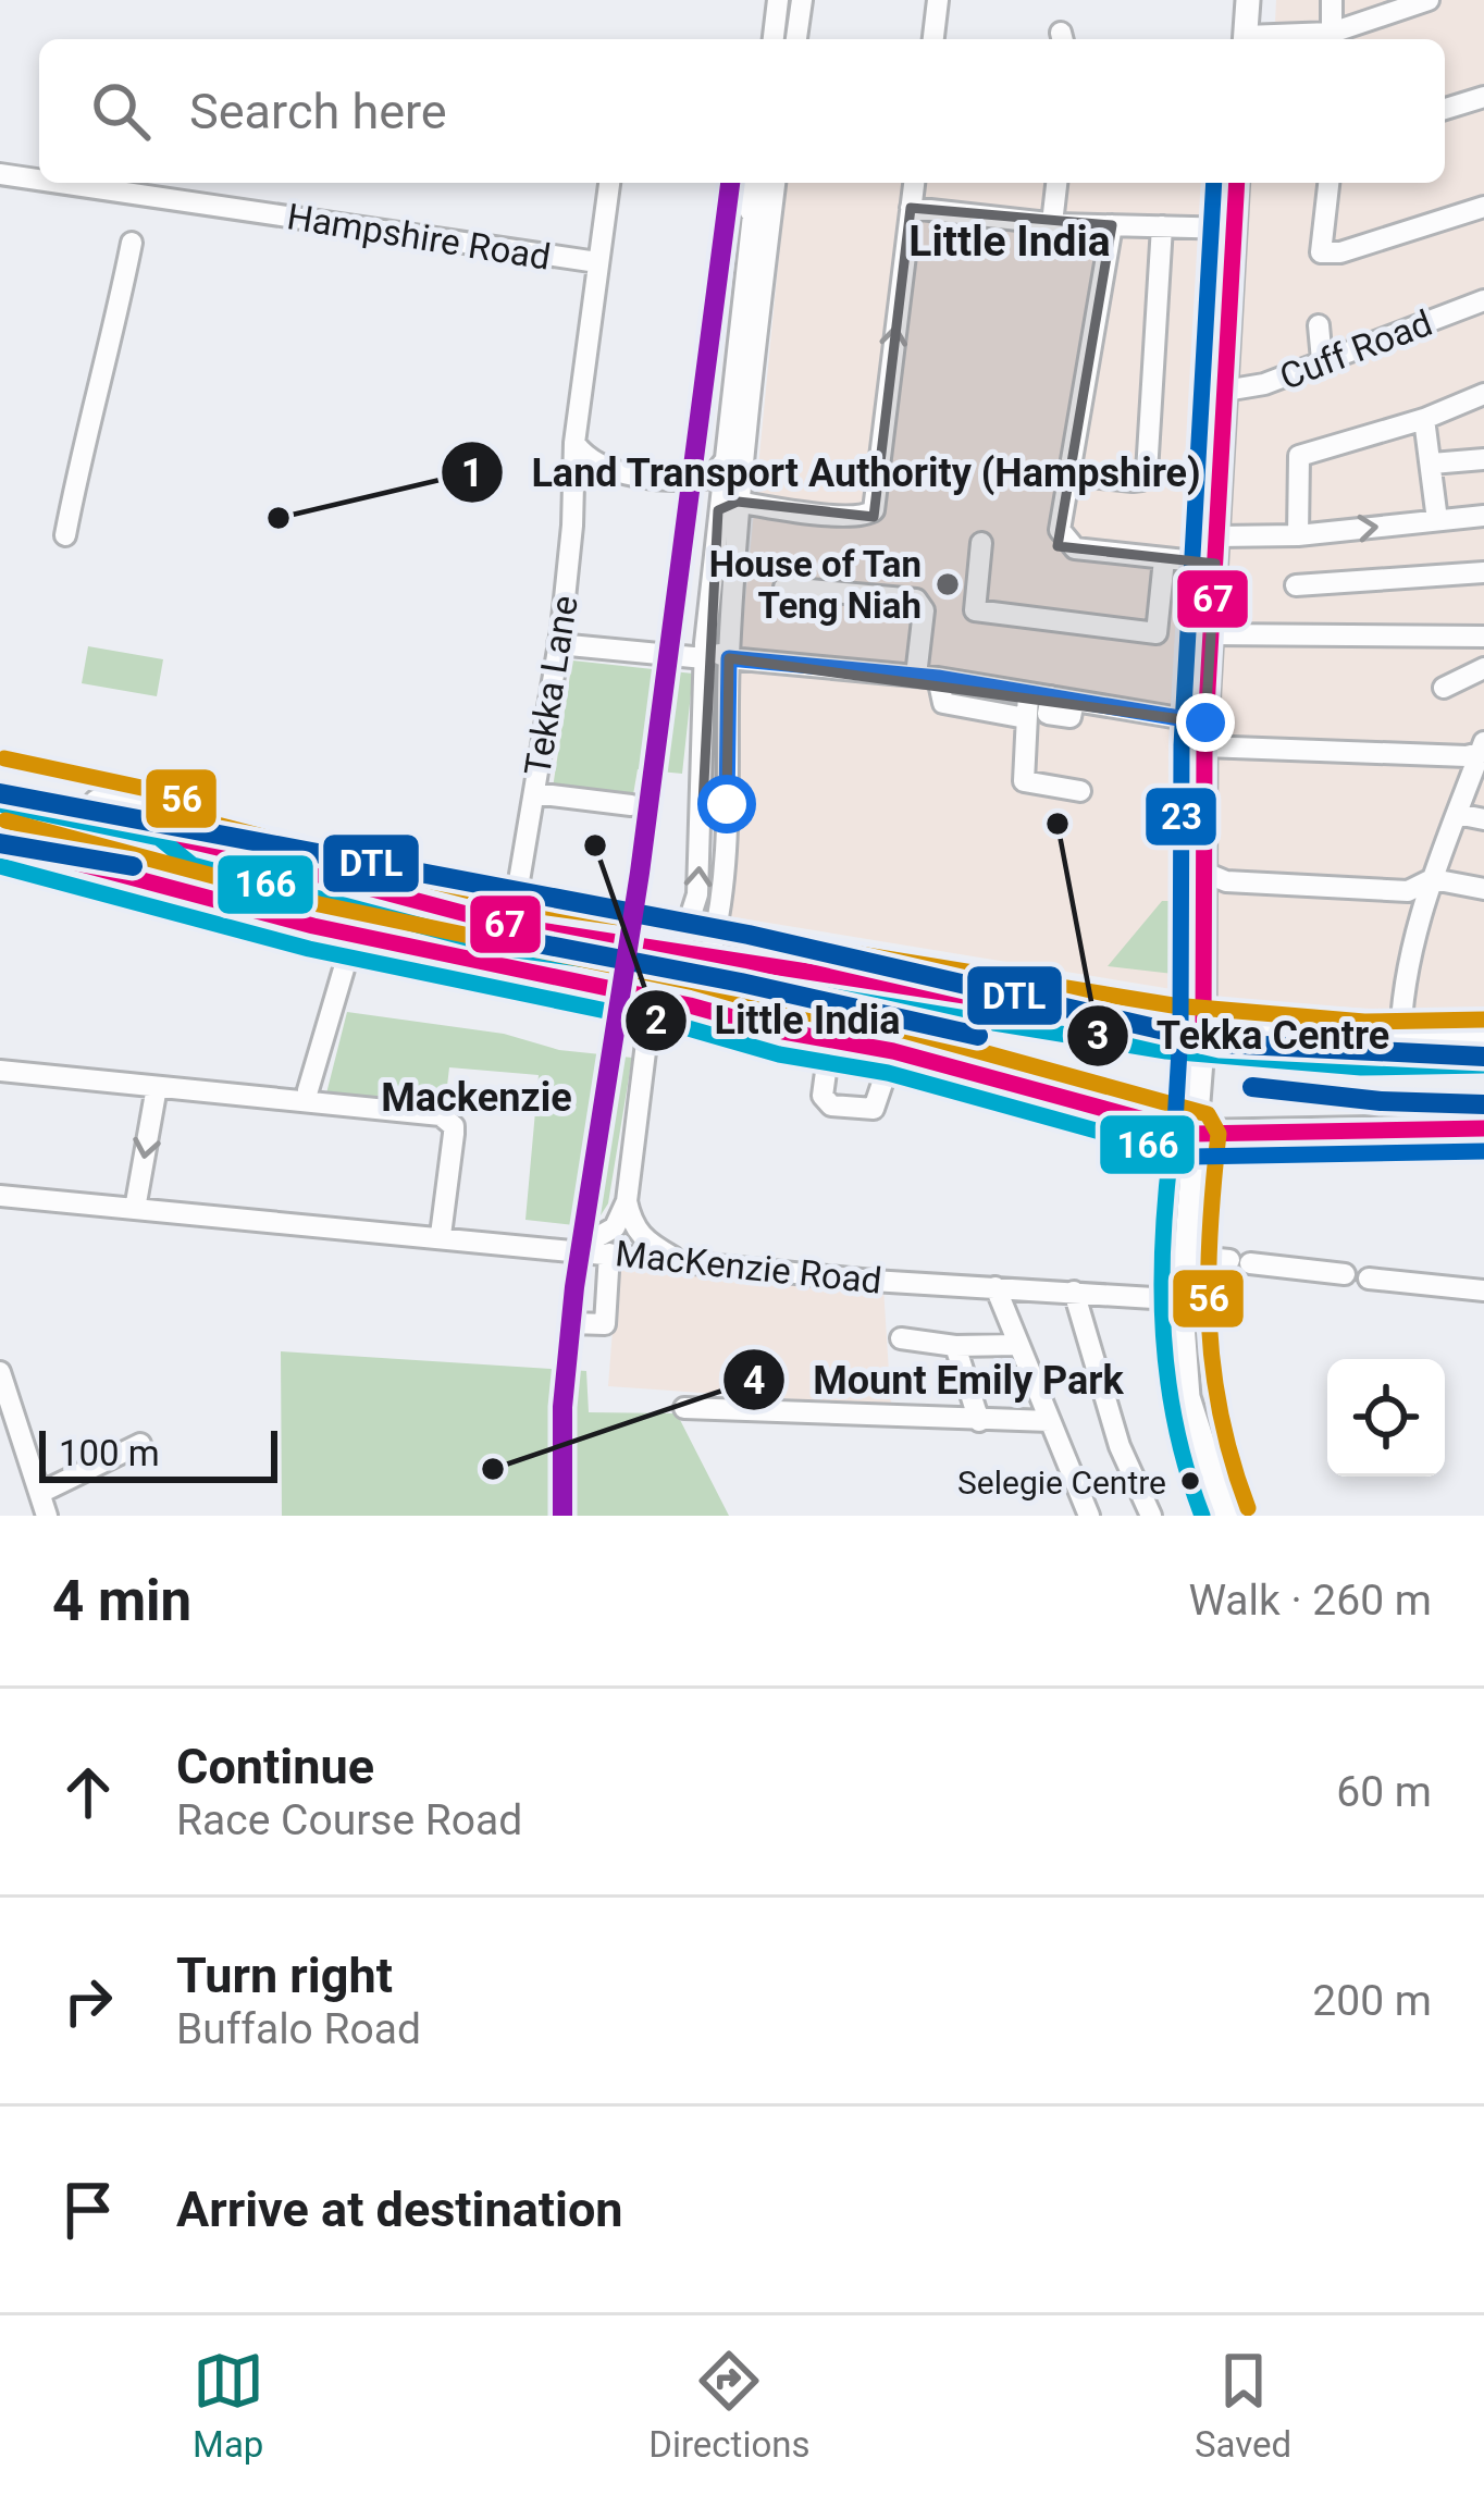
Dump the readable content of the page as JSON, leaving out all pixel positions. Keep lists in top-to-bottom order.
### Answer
{
  "streets": {
    "street": [
      "Hampshire Road",
      "Cuff Road",
      "Tekka Lane",
      "MacKenzie Road"
    ]
  },
  "crossings": [
    ["Hampshire Road", "Tekka Lane"]
  ],
  "districts": ["Little India", "Mackenzie"],
  "places": [
    "Land Transport Authority (Hampshire)",
    "House of Tan Teng Niah",
    "Tekka Centre",
    "Little India",
    "Mount Emily Park",
    "Selegie Centre"
  ],
  "lines": [
    "transit line 67",
    "transit line 23",
    "transit line 56",
    "transit line DTL",
    "transit line 166"
  ],
  "scale_bar": "100 m",
  "page": {
    "search": "Search here",
    "scale": "100 m",
    "heading": ["4 min", "Walk · 260 m"],
    "list": [
      ["Continue", "Race Course Road", "60 m"],
      ["Turn right", "Buffalo Road", "200 m"],
      "Arrive at destination"
    ],
    "nav": ["Map", "Directions", "Saved"]
  }
}
